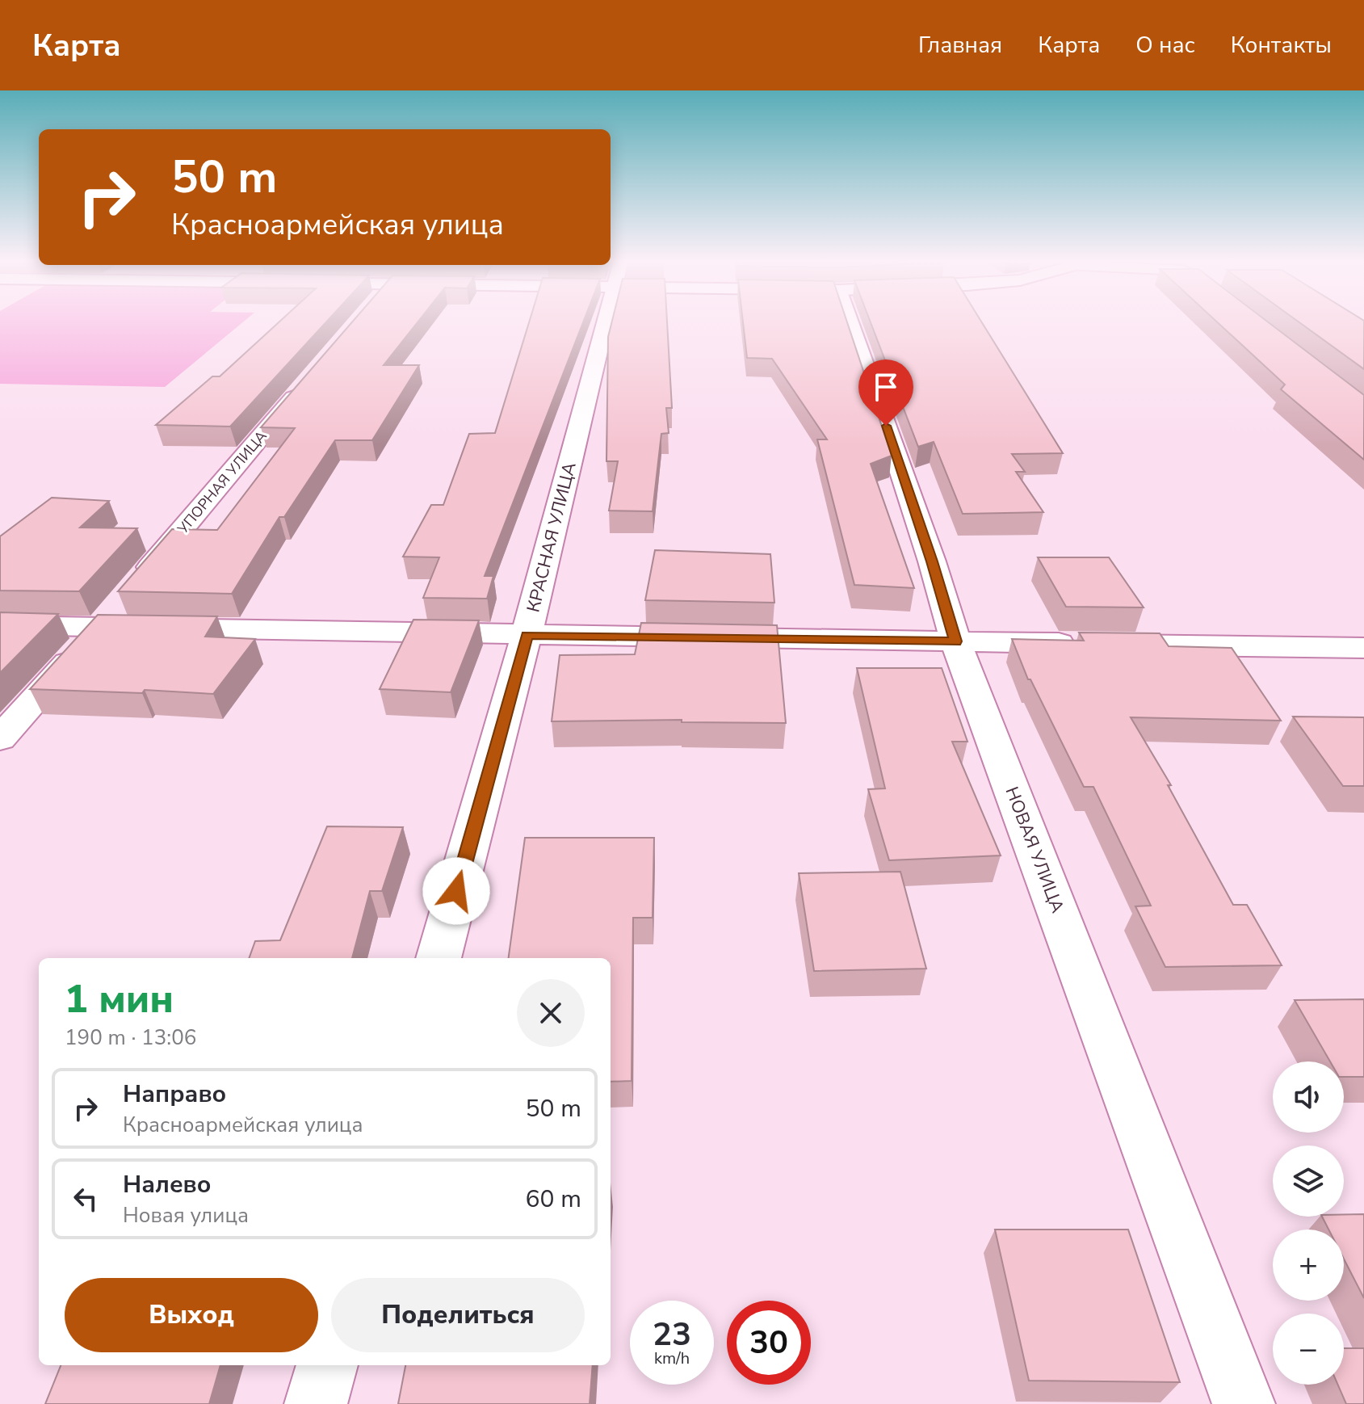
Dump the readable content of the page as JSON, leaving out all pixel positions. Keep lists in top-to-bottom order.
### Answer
{
  "streets": {
    "street": ["УПОРНАЯ УЛИЦА", "КРАСНАЯ УЛИЦА", "НОВАЯ УЛИЦА"]
  },
  "page": {
    "header": "Карта",
    "nav": [
      "Главная",
      "Карта",
      "О нас",
      "Контакты"
    ],
    "turn": ["50 m", "Красноармейская улица"],
    "heading": ["1 мин", "190 m · 13:06"],
    "map_buttons": ["+", "−"],
    "list": [
      {
        "name": "Направо",
        "note": "Красноармейская улица",
        "value": "50 m"
      },
      {
        "name": "Налево",
        "note": "Новая улица",
        "value": "60 m"
      }
    ],
    "buttons": ["Выход", "Поделиться"],
    "speed": "23 km/h",
    "limit": "30"
  }
}
